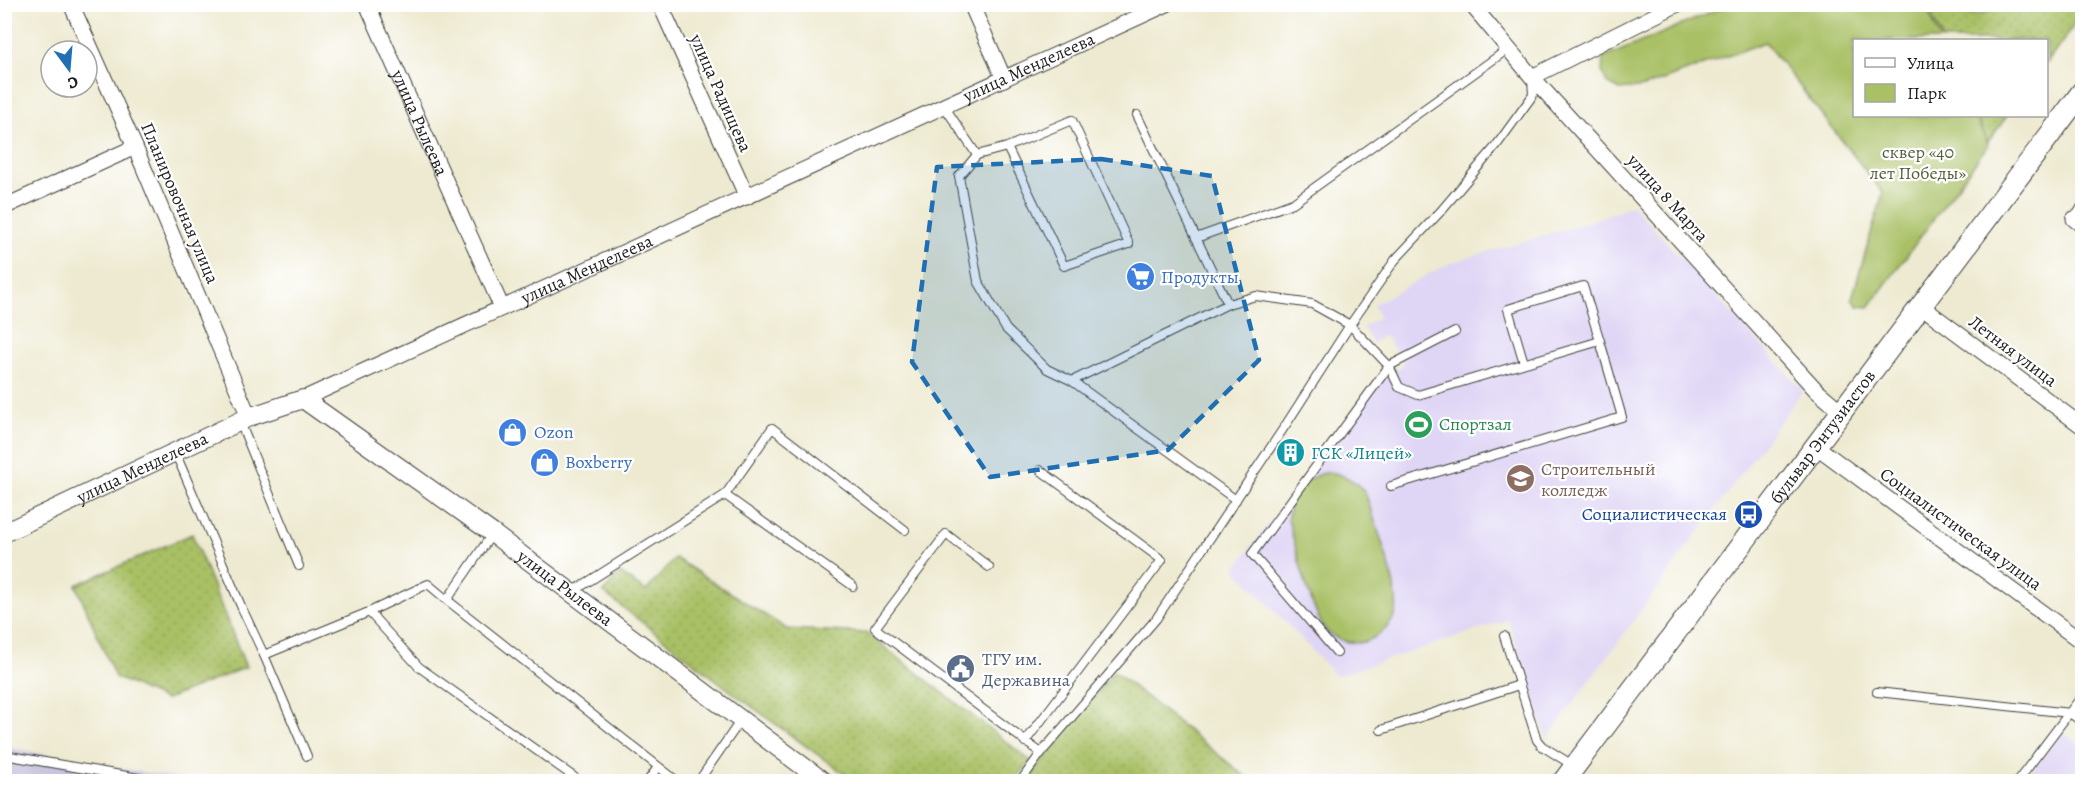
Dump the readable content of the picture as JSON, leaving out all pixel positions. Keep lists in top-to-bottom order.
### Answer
{
  "streets": {
    "main road": ["бульвар Энтузиастов"],
    "street": [
      "улица Менделеева",
      "улица Радищева",
      "улица Рылеева",
      "улица 8 Марта",
      "Планировочная улица",
      "Летняя улица",
      "Социалистическая улица"
    ]
  },
  "crossings": [
    ["улица Менделеева", "улица Радищева"],
    ["улица Менделеева", "улица Рылеева"],
    ["улица Менделеева", "Планировочная улица"],
    ["улица 8 Марта", "бульвар Энтузиастов"],
    ["Летняя улица", "бульвар Энтузиастов"],
    ["бульвар Энтузиастов", "Социалистическая улица"]
  ],
  "parks": ["cквер «40 лет Победы»"],
  "places": {
    "supermarket": ["Продукты"],
    "sports": ["Спортзал"],
    "shop": ["Ozon", "Boxberry"],
    "building": ["ГСК «Лицей»"],
    "school or university": ["Строительный колледж"],
    "bus stop": ["Социалистическая"],
    "public building": ["ТГУ им. Державина"]
  },
  "legend": ["Улица", "Парк"],
  "north": "bottom"
}
